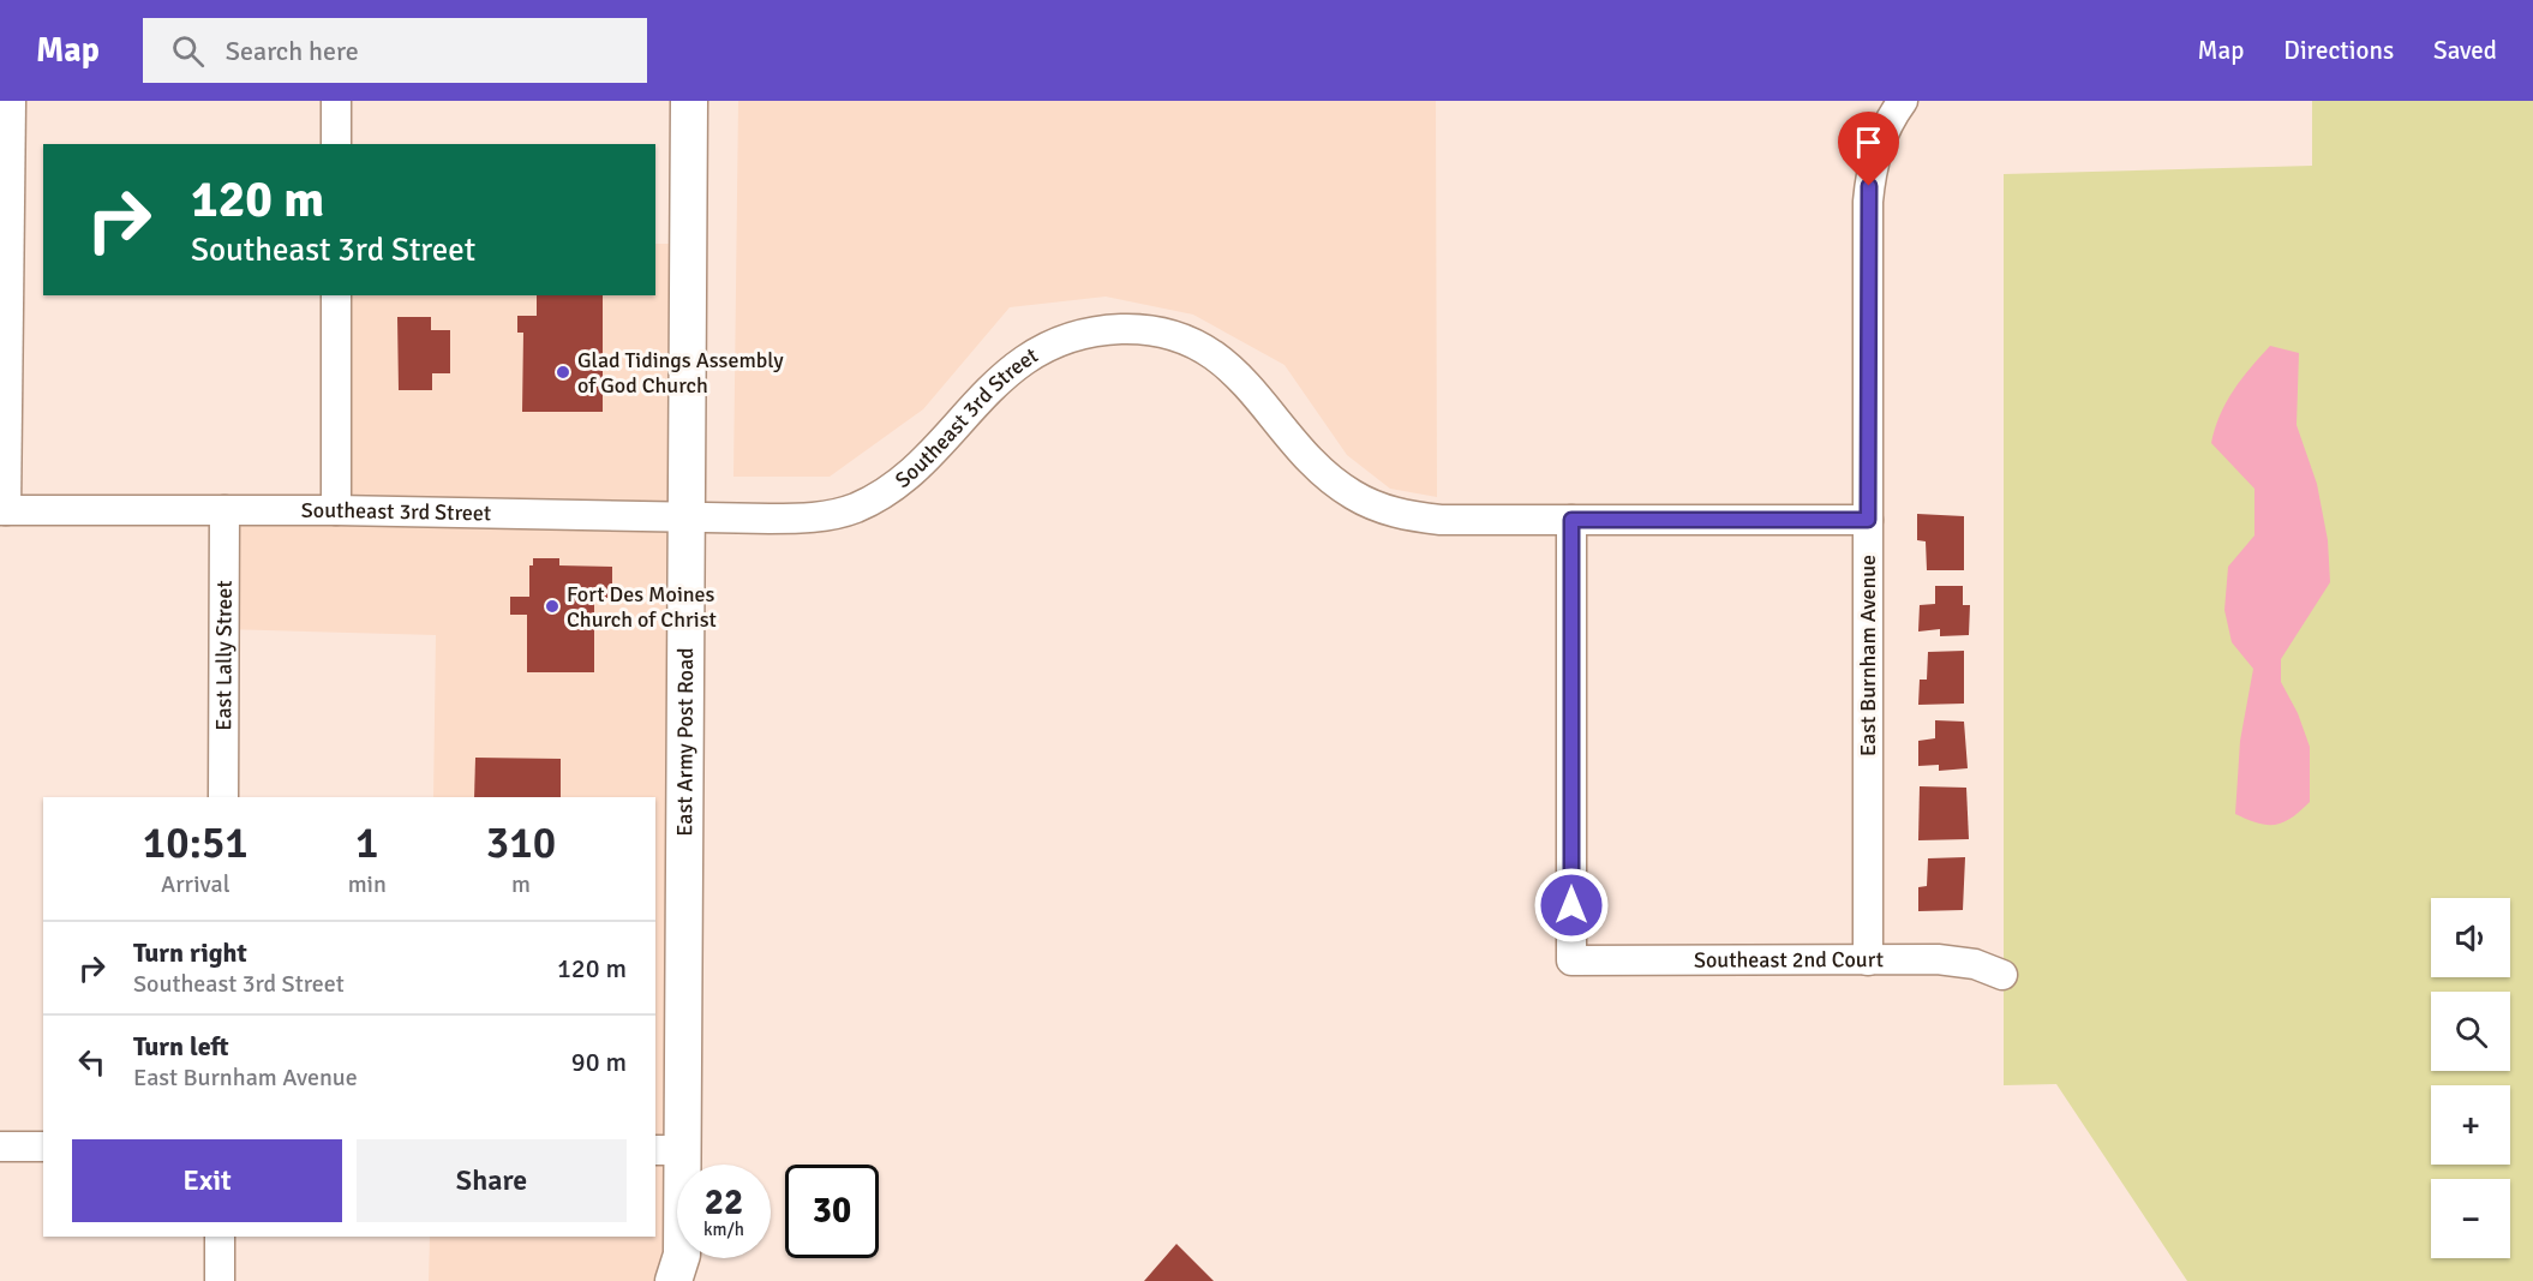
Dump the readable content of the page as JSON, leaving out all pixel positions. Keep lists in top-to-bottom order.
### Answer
{
  "streets": {
    "main road": ["East Army Post Road"],
    "street": [
      "Southeast 3rd Street",
      "East Lally Street",
      "East Burnham Avenue",
      "Southeast 2nd Court"
    ]
  },
  "crossings": [
    ["Southeast 3rd Street", "East Lally Street"],
    ["Southeast 3rd Street", "East Burnham Avenue"],
    ["Southeast 3rd Street", "East Army Post Road"],
    ["Southeast 3rd Street", "Southeast 2nd Court"],
    ["East Burnham Avenue", "Southeast 2nd Court"]
  ],
  "places": ["Glad Tidings Assembly of God Church", "Fort Des Moines Church of Christ"],
  "page": {
    "header": "Map",
    "search": "Search here",
    "nav": ["Map", "Directions", "Saved"],
    "turn": ["120 m", "Southeast 3rd Street"],
    "eta": [
      "10:51",
      "Arrival",
      "1",
      "min",
      "310",
      "m"
    ],
    "map_buttons": ["+", "−"],
    "list": [
      {
        "name": "Turn right",
        "note": "Southeast 3rd Street",
        "value": "120 m"
      },
      {
        "name": "Turn left",
        "note": "East Burnham Avenue",
        "value": "90 m"
      }
    ],
    "buttons": ["Exit", "Share"],
    "speed": "22 km/h",
    "limit": "30"
  }
}
